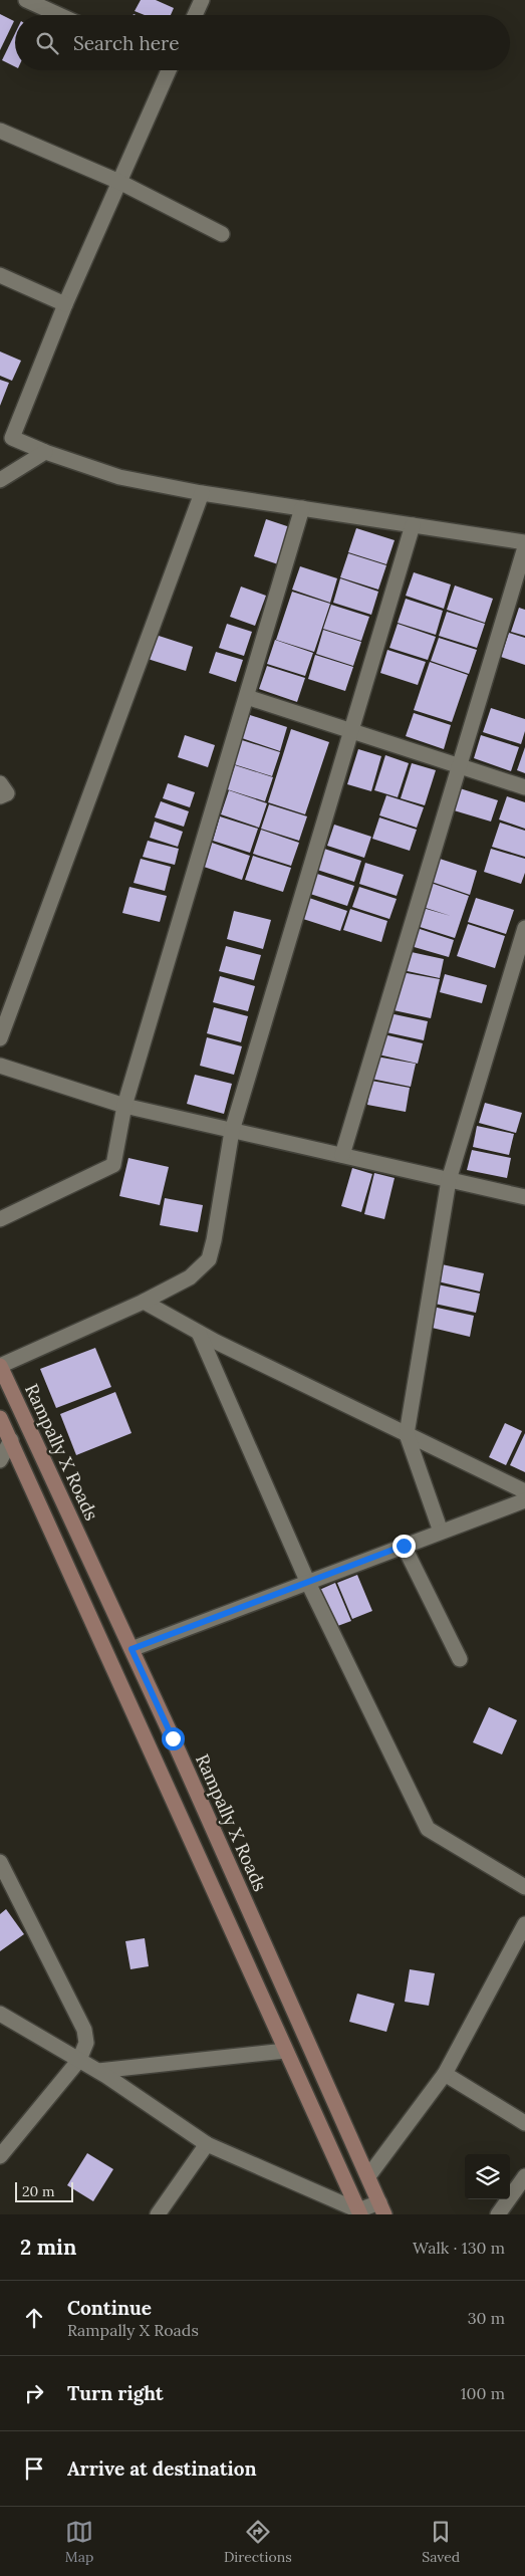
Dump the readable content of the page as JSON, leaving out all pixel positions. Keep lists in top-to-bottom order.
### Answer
{
  "streets": {
    "main road": ["Rampally X Roads"]
  },
  "scale_bar": "20 m",
  "page": {
    "search": "Search here",
    "scale": "20 m",
    "heading": ["2 min", "Walk · 130 m"],
    "list": [
      ["Continue", "Rampally X Roads", "30 m"],
      ["Turn right", "100 m"],
      "Arrive at destination"
    ],
    "nav": ["Map", "Directions", "Saved"]
  }
}
